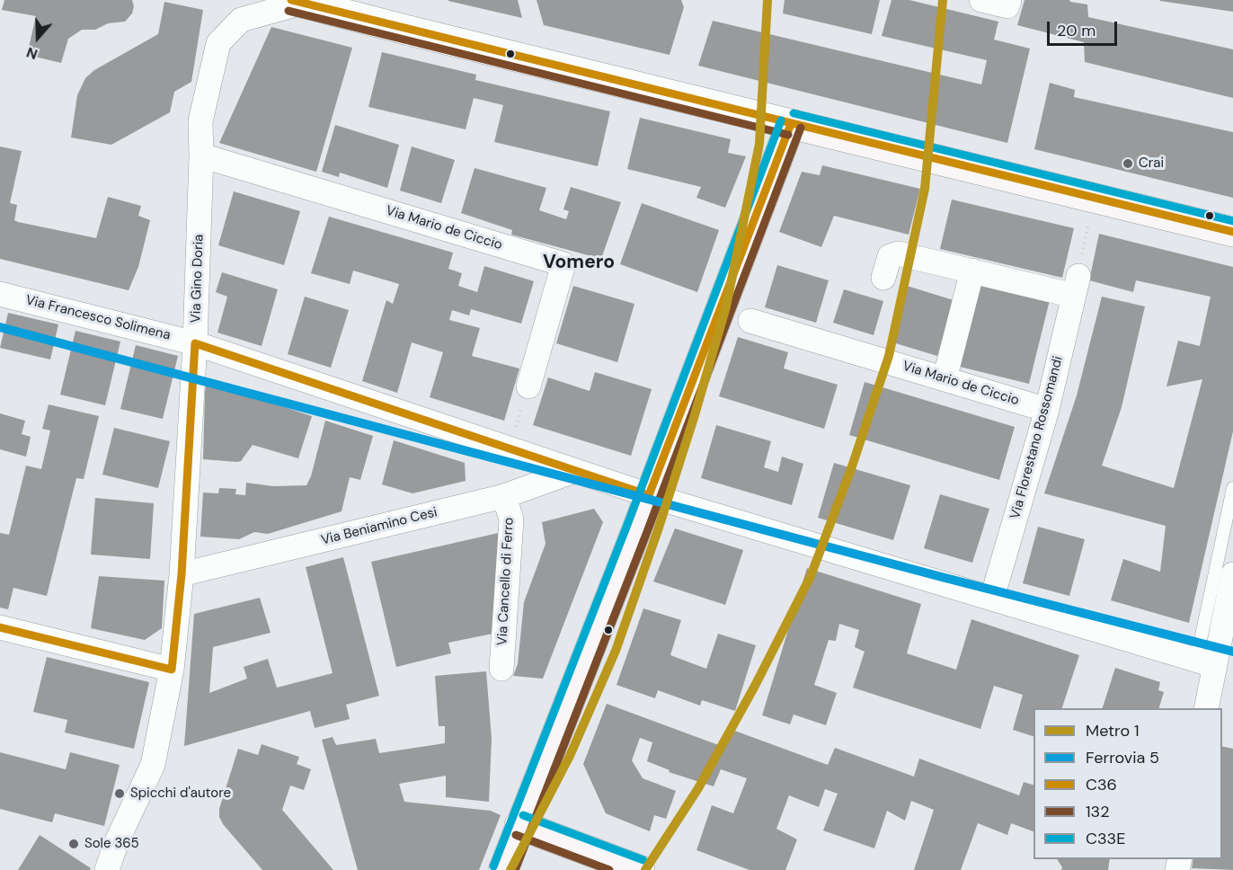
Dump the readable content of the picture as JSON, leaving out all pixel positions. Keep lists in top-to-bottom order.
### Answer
{
  "streets": {
    "street": [
      "Via Mario de Ciccio",
      "Via Gino Doria",
      "Via Francesco Solimena",
      "Via Florestano Rossomandi",
      "Via Beniamino Cesi",
      "Via Cancello di Ferro"
    ]
  },
  "crossings": [
    ["Via Mario de Ciccio", "Via Gino Doria"],
    ["Via Mario de Ciccio", "Via Florestano Rossomandi"],
    ["Via Gino Doria", "Via Francesco Solimena"],
    ["Via Gino Doria", "Via Beniamino Cesi"],
    ["Via Francesco Solimena", "Via Florestano Rossomandi"],
    ["Via Francesco Solimena", "Via Beniamino Cesi"],
    ["Via Beniamino Cesi", "Via Cancello di Ferro"]
  ],
  "districts": ["Vomero"],
  "places": ["Crai", "Spicchi d'autore", "Sole 365"],
  "lines": [
    "metro line 1",
    "transit line C36",
    "transit line 132",
    "transit line C33E",
    "rail line 5"
  ],
  "legend": [
    "Metro 1",
    "Ferrovia 5",
    "C36",
    "132",
    "C33E"
  ],
  "scale_bar": "20 m",
  "north": "bottom"
}
